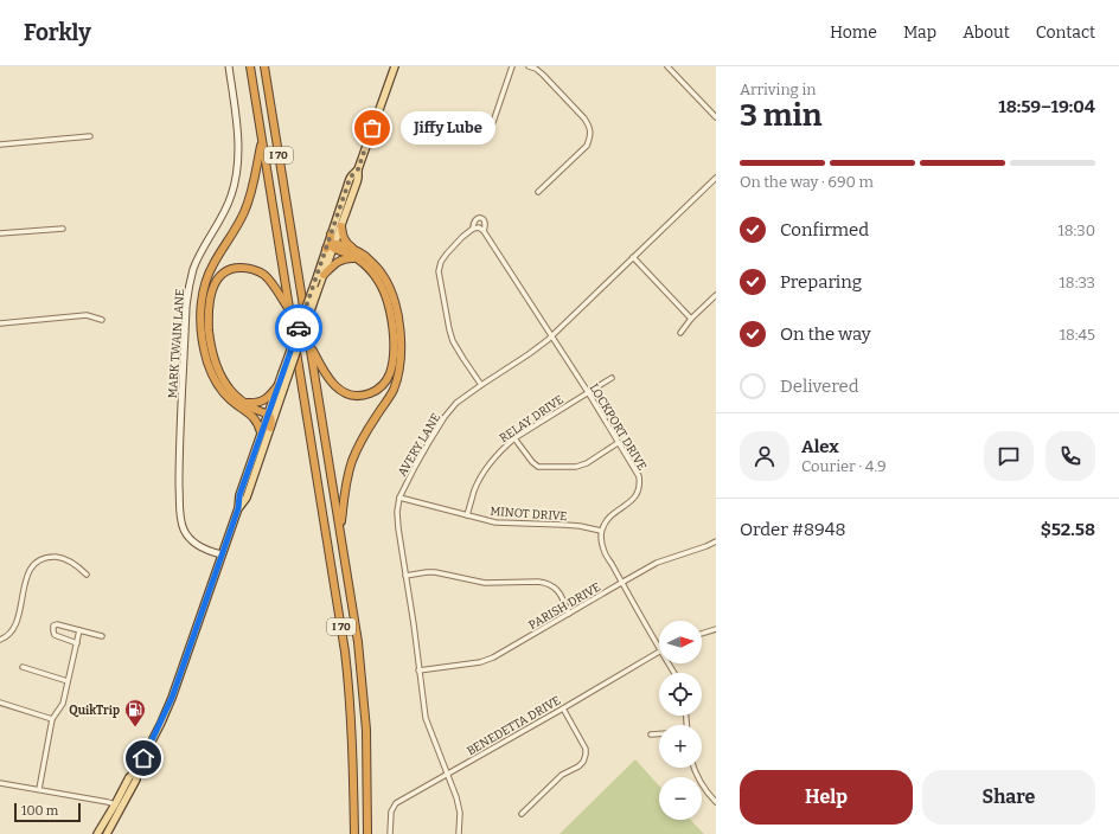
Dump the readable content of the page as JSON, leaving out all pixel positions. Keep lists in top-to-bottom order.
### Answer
{
  "streets": {
    "highway": ["I 70"],
    "street": [
      "MARK TWAIN LANE",
      "RELAY DRIVE",
      "LOCKPORT DRIVE",
      "AVERY LANE",
      "MINOT DRIVE",
      "PARISH DRIVE",
      "BENEDETTA DRIVE"
    ]
  },
  "crossings": [
    ["RELAY DRIVE", "LOCKPORT DRIVE"],
    ["RELAY DRIVE", "MINOT DRIVE"],
    ["LOCKPORT DRIVE", "AVERY LANE"],
    ["LOCKPORT DRIVE", "MINOT DRIVE"],
    ["AVERY LANE", "MINOT DRIVE"],
    ["AVERY LANE", "PARISH DRIVE"],
    ["AVERY LANE", "BENEDETTA DRIVE"]
  ],
  "places": {
    "other": ["Jiffy Lube"],
    "fuel station": ["QuikTrip"]
  },
  "scale_bar": "100 m",
  "north": "right",
  "page": {
    "header": "Forkly",
    "nav": [
      "Home",
      "Map",
      "About",
      "Contact"
    ],
    "heading": ["3 min", "Arriving in", "18:59–19:04"],
    "panel": [
      "Alex",
      "Courier · 4.9",
      "Order #8948",
      "$52.58"
    ],
    "bubble": "Jiffy Lube",
    "bar": "On the way · 690 m",
    "list": [
      ["Confirmed", "18:30"],
      ["Preparing", "18:33"],
      ["On the way", "18:45"],
      "Delivered"
    ],
    "map_buttons": ["+", "−"],
    "buttons": ["Help", "Share"],
    "scale": "100 m"
  }
}
